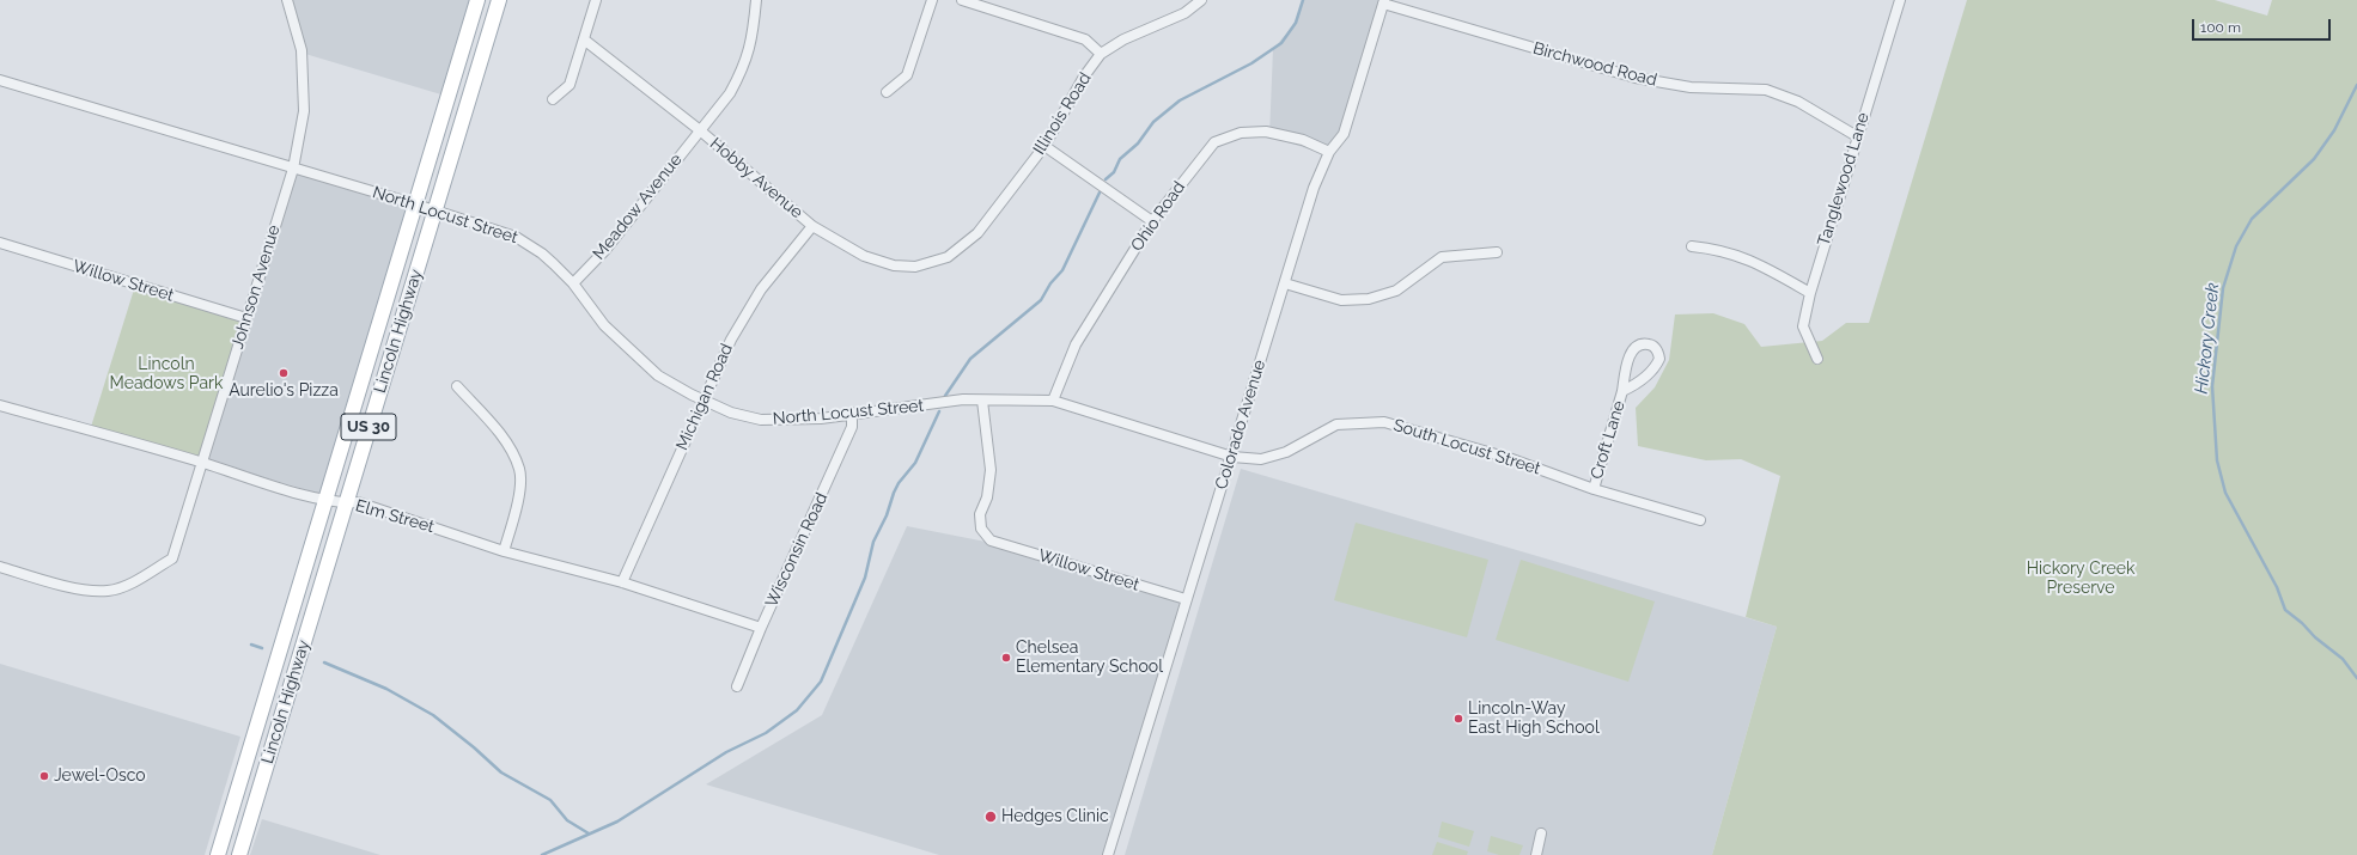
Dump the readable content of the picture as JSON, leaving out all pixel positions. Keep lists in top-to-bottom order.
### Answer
{
  "streets": {
    "main road": ["Lincoln Highway", "US 30"],
    "street": [
      "Birchwood Road",
      "Illinois Road",
      "Hobby Avenue",
      "Tanglewood Lane",
      "Meadow Avenue",
      "North Locust Street",
      "Ohio Road",
      "Willow Street",
      "Johnson Avenue",
      "Michigan Road",
      "Colorado Avenue",
      "Croft Lane",
      "South Locust Street",
      "Elm Street",
      "Wisconsin Road"
    ]
  },
  "crossings": [
    ["Birchwood Road", "Tanglewood Lane"],
    ["Birchwood Road", "Colorado Avenue"],
    ["Illinois Road", "Hobby Avenue"],
    ["Hobby Avenue", "Meadow Avenue"],
    ["Hobby Avenue", "Michigan Road"],
    ["Meadow Avenue", "North Locust Street"],
    ["North Locust Street", "Ohio Road"],
    ["North Locust Street", "Willow Street"],
    ["North Locust Street", "Johnson Avenue"],
    ["North Locust Street", "Lincoln Highway"],
    ["North Locust Street", "Michigan Road"],
    ["North Locust Street", "Colorado Avenue"],
    ["North Locust Street", "South Locust Street"],
    ["North Locust Street", "Wisconsin Road"],
    ["Ohio Road", "Colorado Avenue"],
    ["Willow Street", "Johnson Avenue"],
    ["Willow Street", "Colorado Avenue"],
    ["Johnson Avenue", "Elm Street"],
    ["Lincoln Highway", "Elm Street"],
    ["Michigan Road", "Elm Street"],
    ["Colorado Avenue", "South Locust Street"],
    ["Croft Lane", "South Locust Street"],
    ["Elm Street", "Wisconsin Road"]
  ],
  "water": ["Hickory Creek"],
  "parks": ["Lincoln Meadows Park", "Hickory Creek Preserve"],
  "places": [
    "Aurelio's Pizza",
    "Chelsea Elementary School",
    "Lincoln-Way East High School",
    "Jewel-Osco",
    "Hedges Clinic"
  ],
  "scale_bar": "100 m"
}
